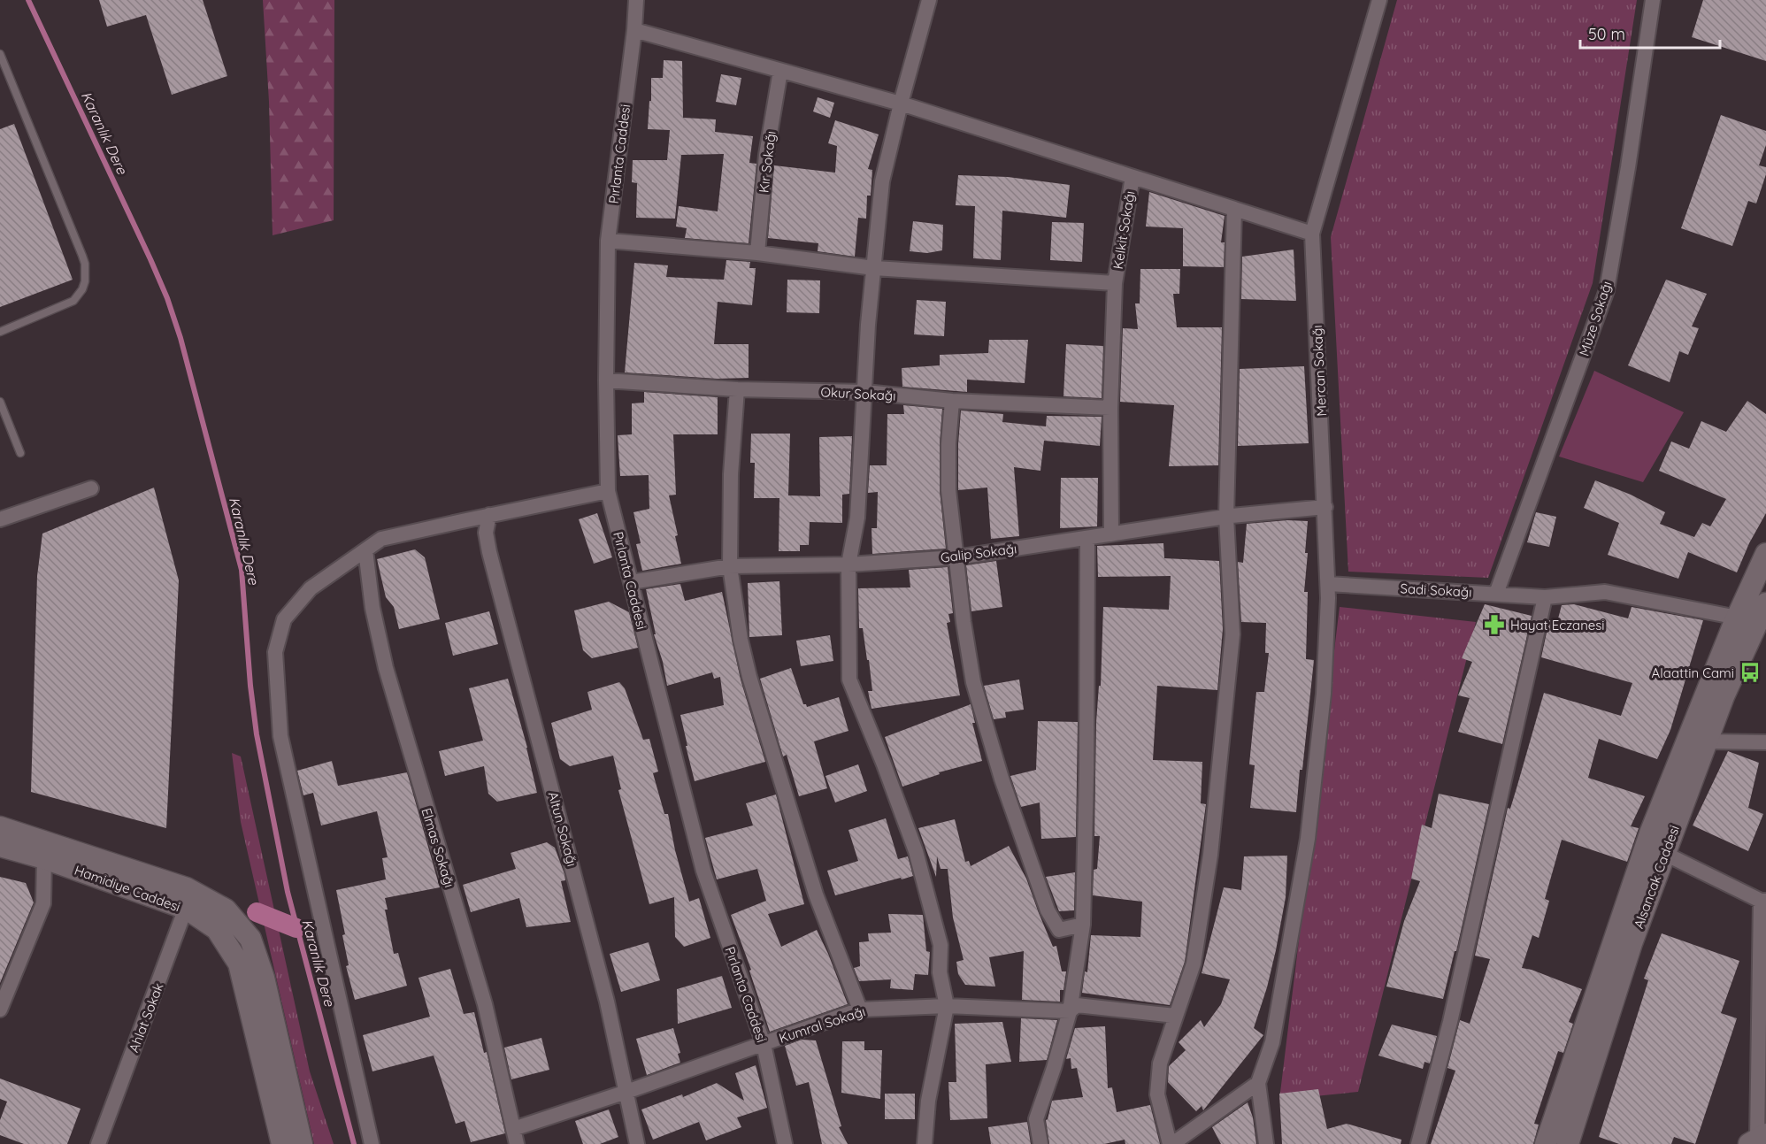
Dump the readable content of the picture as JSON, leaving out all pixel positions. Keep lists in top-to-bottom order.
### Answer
{
  "streets": {
    "street": [
      "Pırlanta Caddesi",
      "Kır Sokağı",
      "Kelkit Sokağı",
      "Müze Sokağı",
      "Mercan Sokağı",
      "Okur Sokağı",
      "Galip Sokağı",
      "Sadi Sokağı",
      "Altun Sokağı",
      "Elmas Sokağı",
      "Alsancak Caddesi",
      "Hamidiye Caddesi",
      "Ahlat Sokak",
      "Kumral Sokağı"
    ]
  },
  "crossings": [
    ["Pırlanta Caddesi", "Okur Sokağı"],
    ["Pırlanta Caddesi", "Galip Sokağı"],
    ["Pırlanta Caddesi", "Kumral Sokağı"],
    ["Kelkit Sokağı", "Okur Sokağı"],
    ["Kelkit Sokağı", "Galip Sokağı"],
    ["Müze Sokağı", "Sadi Sokağı"],
    ["Mercan Sokağı", "Galip Sokağı"],
    ["Mercan Sokağı", "Sadi Sokağı"],
    ["Sadi Sokağı", "Alsancak Caddesi"],
    ["Altun Sokağı", "Kumral Sokağı"],
    ["Elmas Sokağı", "Kumral Sokağı"],
    ["Hamidiye Caddesi", "Ahlat Sokak"]
  ],
  "water": ["Karanlık Dere"],
  "places": {
    "pharmacy": ["Hayat Eczanesi"],
    "bus stop": ["Alaattin Cami"]
  },
  "scale_bar": "50 m"
}
